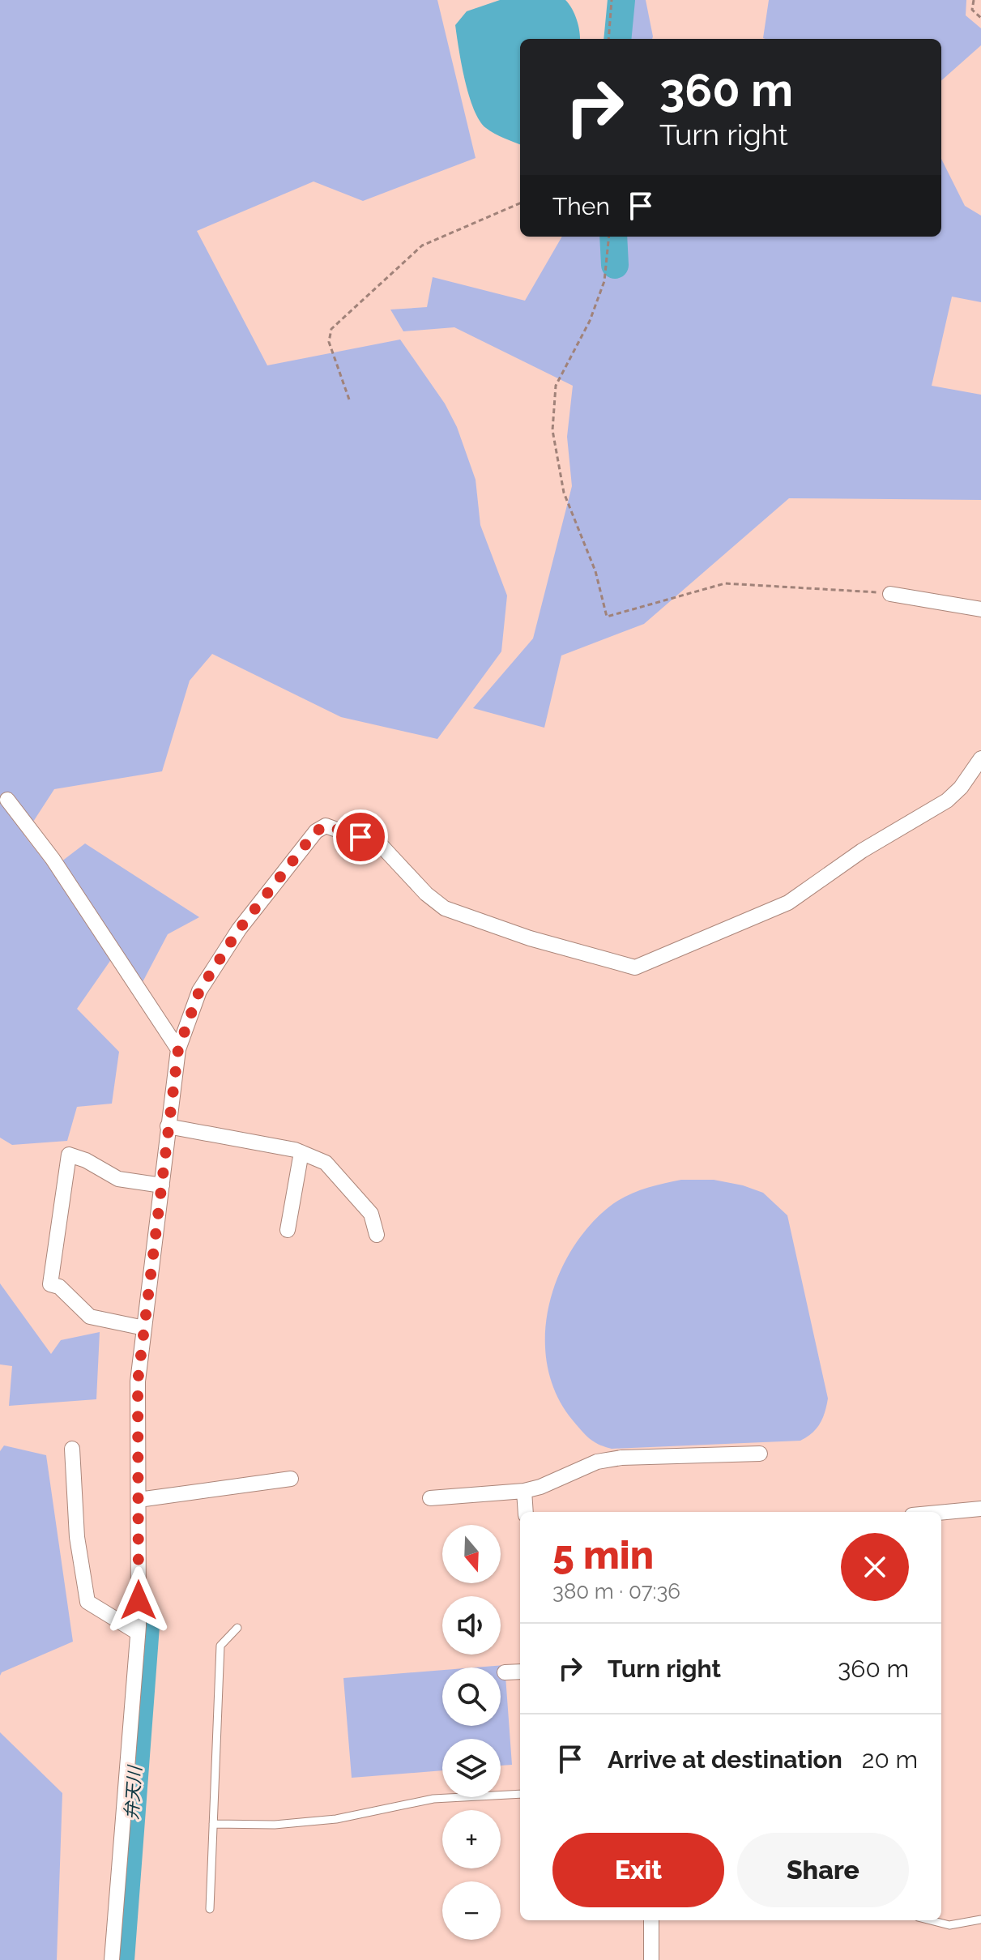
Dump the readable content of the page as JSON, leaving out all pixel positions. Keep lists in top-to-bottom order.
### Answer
{
  "water": ["弁天川"],
  "north": "bottom",
  "page": {
    "turn": ["360 m", "Turn right"],
    "then": "Then",
    "heading": ["5 min", "380 m · 07:36"],
    "map_buttons": ["+", "−"],
    "list": [
      {
        "name": "Turn right",
        "value": "360 m"
      },
      {
        "name": "Arrive at destination",
        "value": "20 m"
      }
    ],
    "buttons": ["Exit", "Share"]
  }
}
